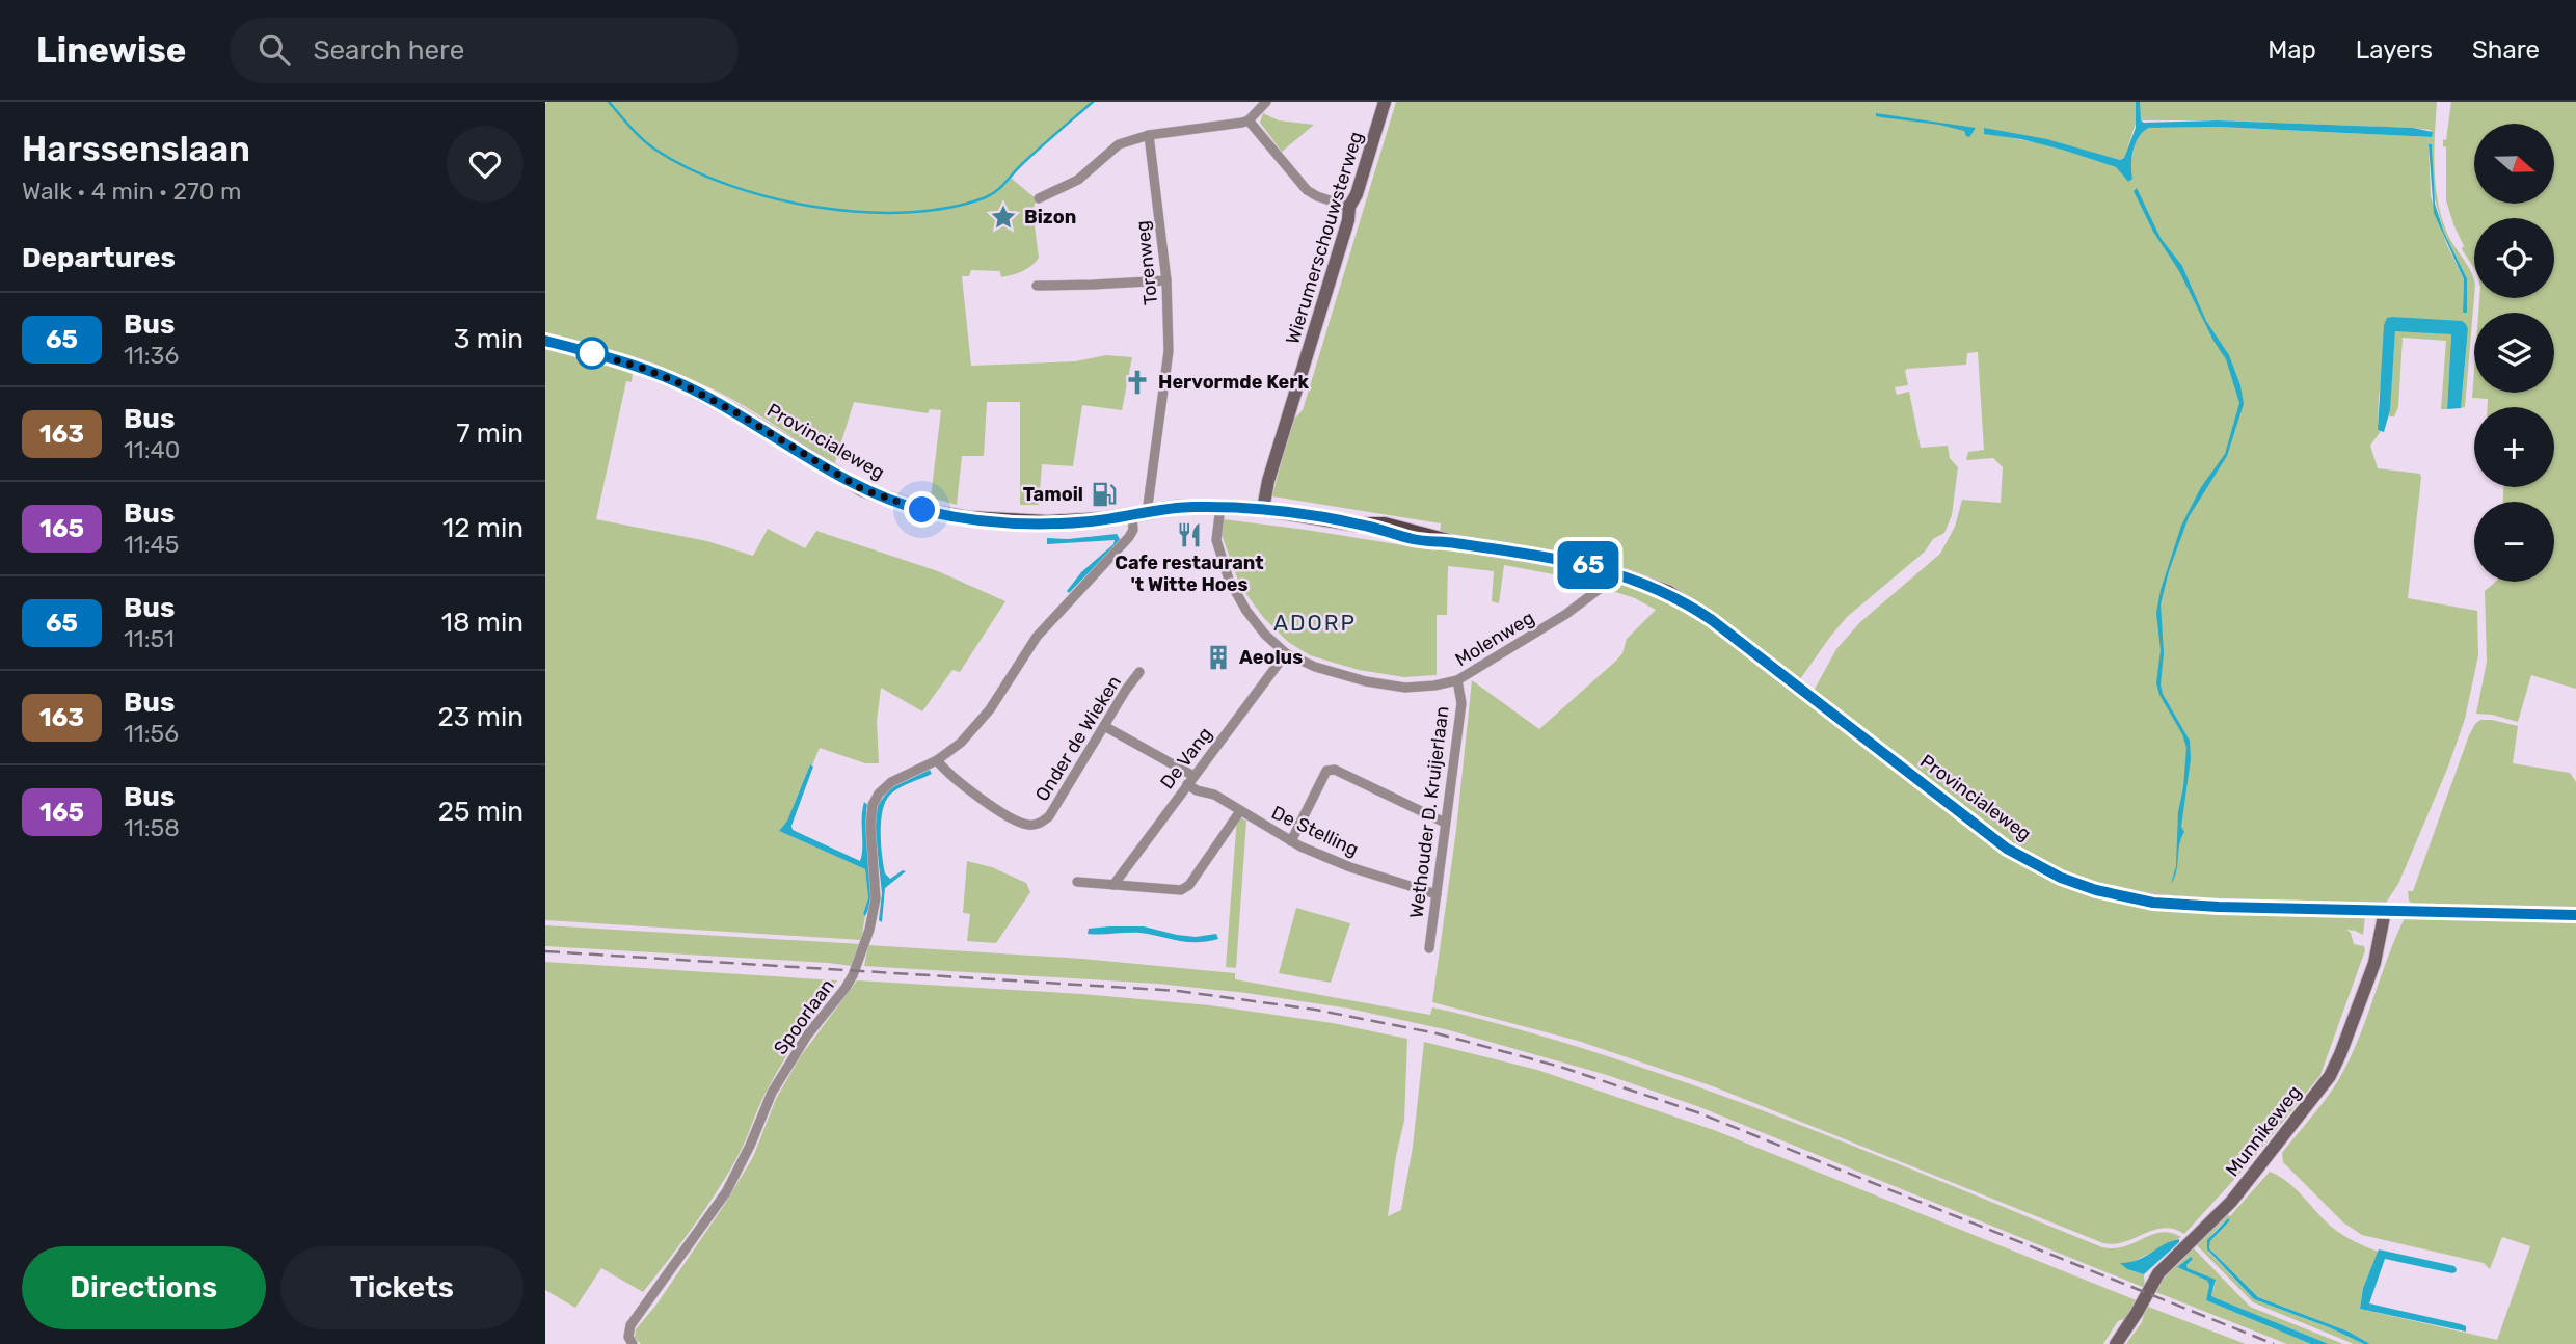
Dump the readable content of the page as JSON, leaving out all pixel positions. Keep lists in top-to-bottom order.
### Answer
{
  "streets": {
    "main road": ["Provincialeweg"],
    "street": [
      "Wierumerschouwsterweg",
      "Torenweg",
      "Molenweg",
      "Onder de Wieken",
      "De Vang",
      "Wethouder D. Kruijerlaan",
      "De Stelling",
      "Spoorlaan",
      "Munnikeweg"
    ]
  },
  "crossings": [
    ["Wierumerschouwsterweg", "Provincialeweg"],
    ["Torenweg", "Provincialeweg"],
    ["Torenweg", "Spoorlaan"],
    ["Provincialeweg", "Molenweg"],
    ["Provincialeweg", "Spoorlaan"],
    ["Provincialeweg", "Munnikeweg"],
    ["Molenweg", "De Vang"],
    ["Molenweg", "Wethouder D. Kruijerlaan"],
    ["Onder de Wieken", "De Stelling"],
    ["Onder de Wieken", "Spoorlaan"],
    ["De Vang", "De Stelling"],
    ["Wethouder D. Kruijerlaan", "De Stelling"]
  ],
  "districts": ["ADORP"],
  "places": {
    "place": ["Bizon"],
    "church": ["Hervormde Kerk"],
    "fuel station": ["Tamoil"],
    "restaurant": ["Cafe restaurant 't Witte Hoes"],
    "building": ["Aeolus"]
  },
  "lines": ["bus line 65"],
  "north": "right",
  "page": {
    "header": "Linewise",
    "search": "Search here",
    "nav": ["Map", "Layers", "Share"],
    "heading": [
      ["Harssenslaan", "Walk · 4 min · 270 m"],
      "Departures"
    ],
    "on_map": "65",
    "map_buttons": ["+", "−"],
    "list": [
      {
        "mark": "65",
        "name": "Bus",
        "note": "11:36",
        "value": "3 min"
      },
      {
        "mark": "163",
        "name": "Bus",
        "note": "11:40",
        "value": "7 min"
      },
      {
        "mark": "165",
        "name": "Bus",
        "note": "11:45",
        "value": "12 min"
      },
      {
        "mark": "65",
        "name": "Bus",
        "note": "11:51",
        "value": "18 min"
      },
      {
        "mark": "163",
        "name": "Bus",
        "note": "11:56",
        "value": "23 min"
      },
      {
        "mark": "165",
        "name": "Bus",
        "note": "11:58",
        "value": "25 min"
      }
    ],
    "buttons": ["Directions", "Tickets"]
  }
}
